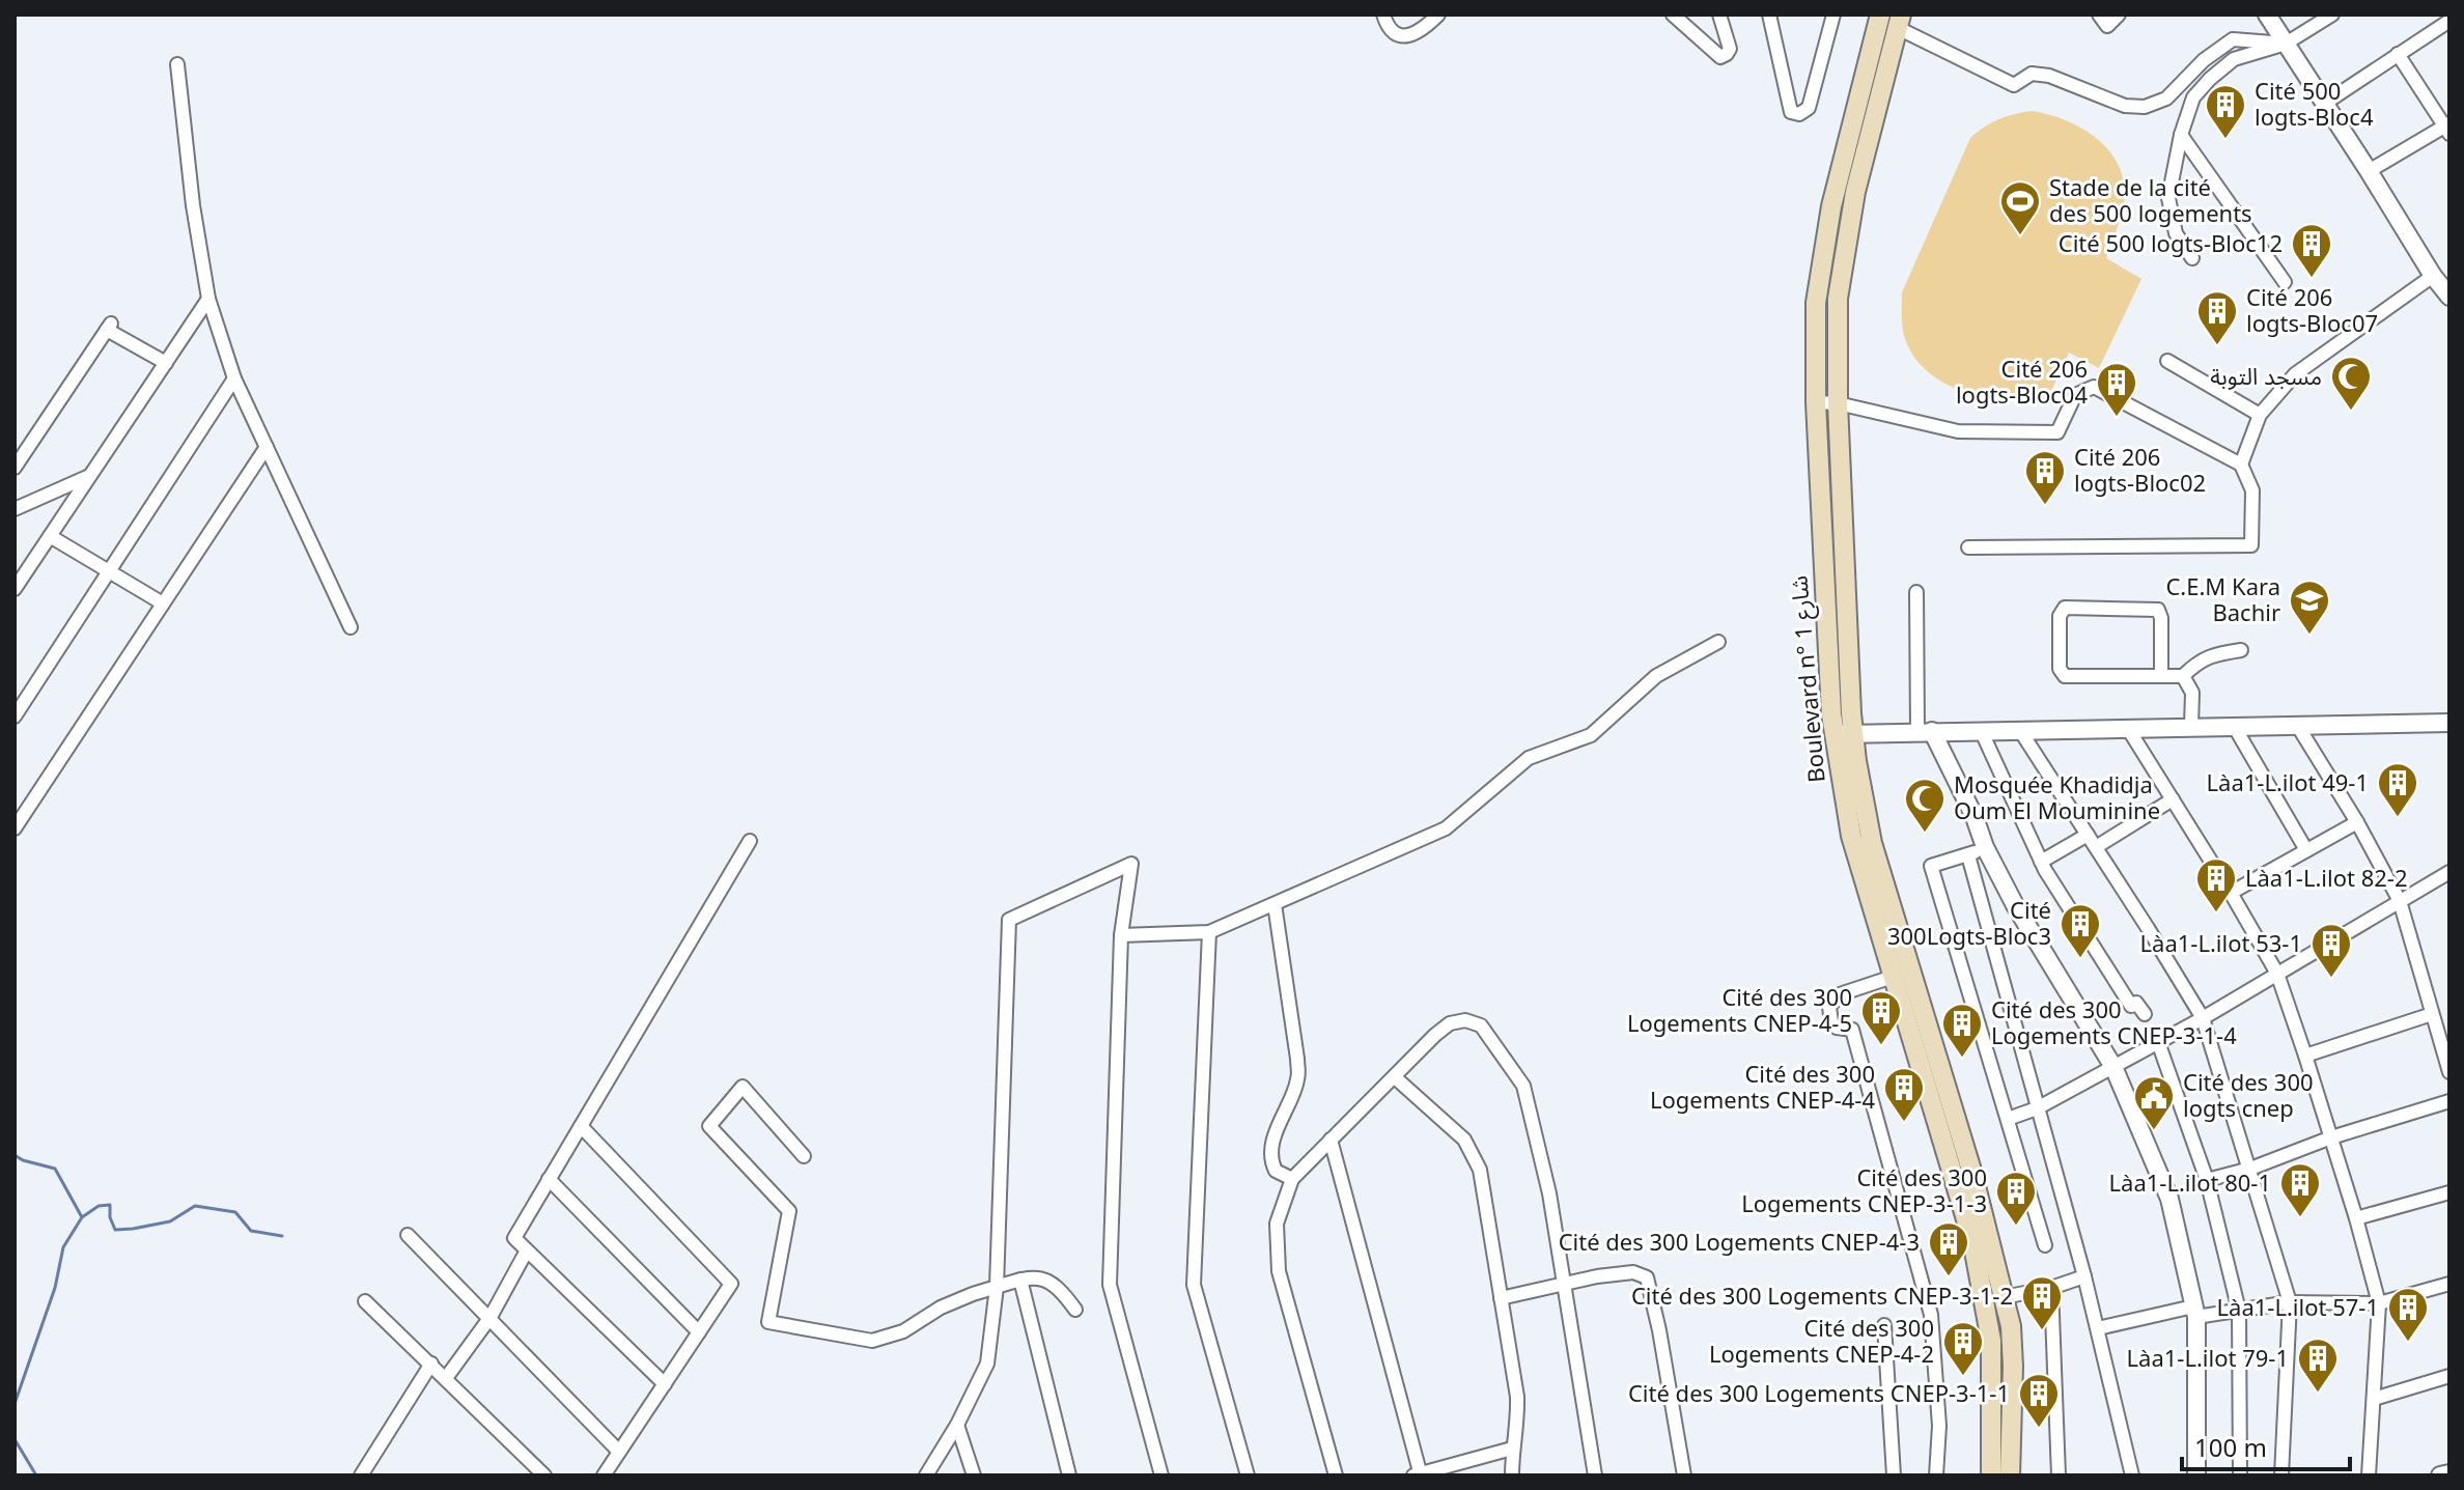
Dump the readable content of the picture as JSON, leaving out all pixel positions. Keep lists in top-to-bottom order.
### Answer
{
  "streets": {
    "main road": ["Boulevard n° شارع 1"]
  },
  "places": {
    "building": [
      "Cité 500 logts-Bloc4",
      "Cité 500 logts-Bloc12",
      "Cité 206 logts-Bloc07",
      "Cité 206 logts-Bloc04",
      "Cité 206 logts-Bloc02",
      "Làa1-L.ilot 49-1",
      "Làa1-L.ilot 82-2",
      "Cité 300Logts-Bloc3",
      "Làa1-L.ilot 53-1",
      "Cité des 300 Logements CNEP-4-5",
      "Cité des 300 Logements CNEP-3-1-4",
      "Cité des 300 Logements CNEP-4-4",
      "Làa1-L.ilot 80-1",
      "Cité des 300 Logements CNEP-3-1-3",
      "Cité des 300 Logements CNEP-4-3",
      "Cité des 300 Logements CNEP-3-1-2",
      "Làa1-L.ilot 57-1",
      "Cité des 300 Logements CNEP-4-2",
      "Làa1-L.ilot 79-1",
      "Cité des 300 Logements CNEP-3-1-1"
    ],
    "sports": ["Stade de la cité des 500 logements"],
    "mosque": ["مسجد التوبة", "Mosquée Khadidja Oum El Mouminine"],
    "school or university": ["C.E.M Kara Bachir"],
    "public building": ["Cité des 300 logts cnep"]
  },
  "scale_bar": "100 m"
}
